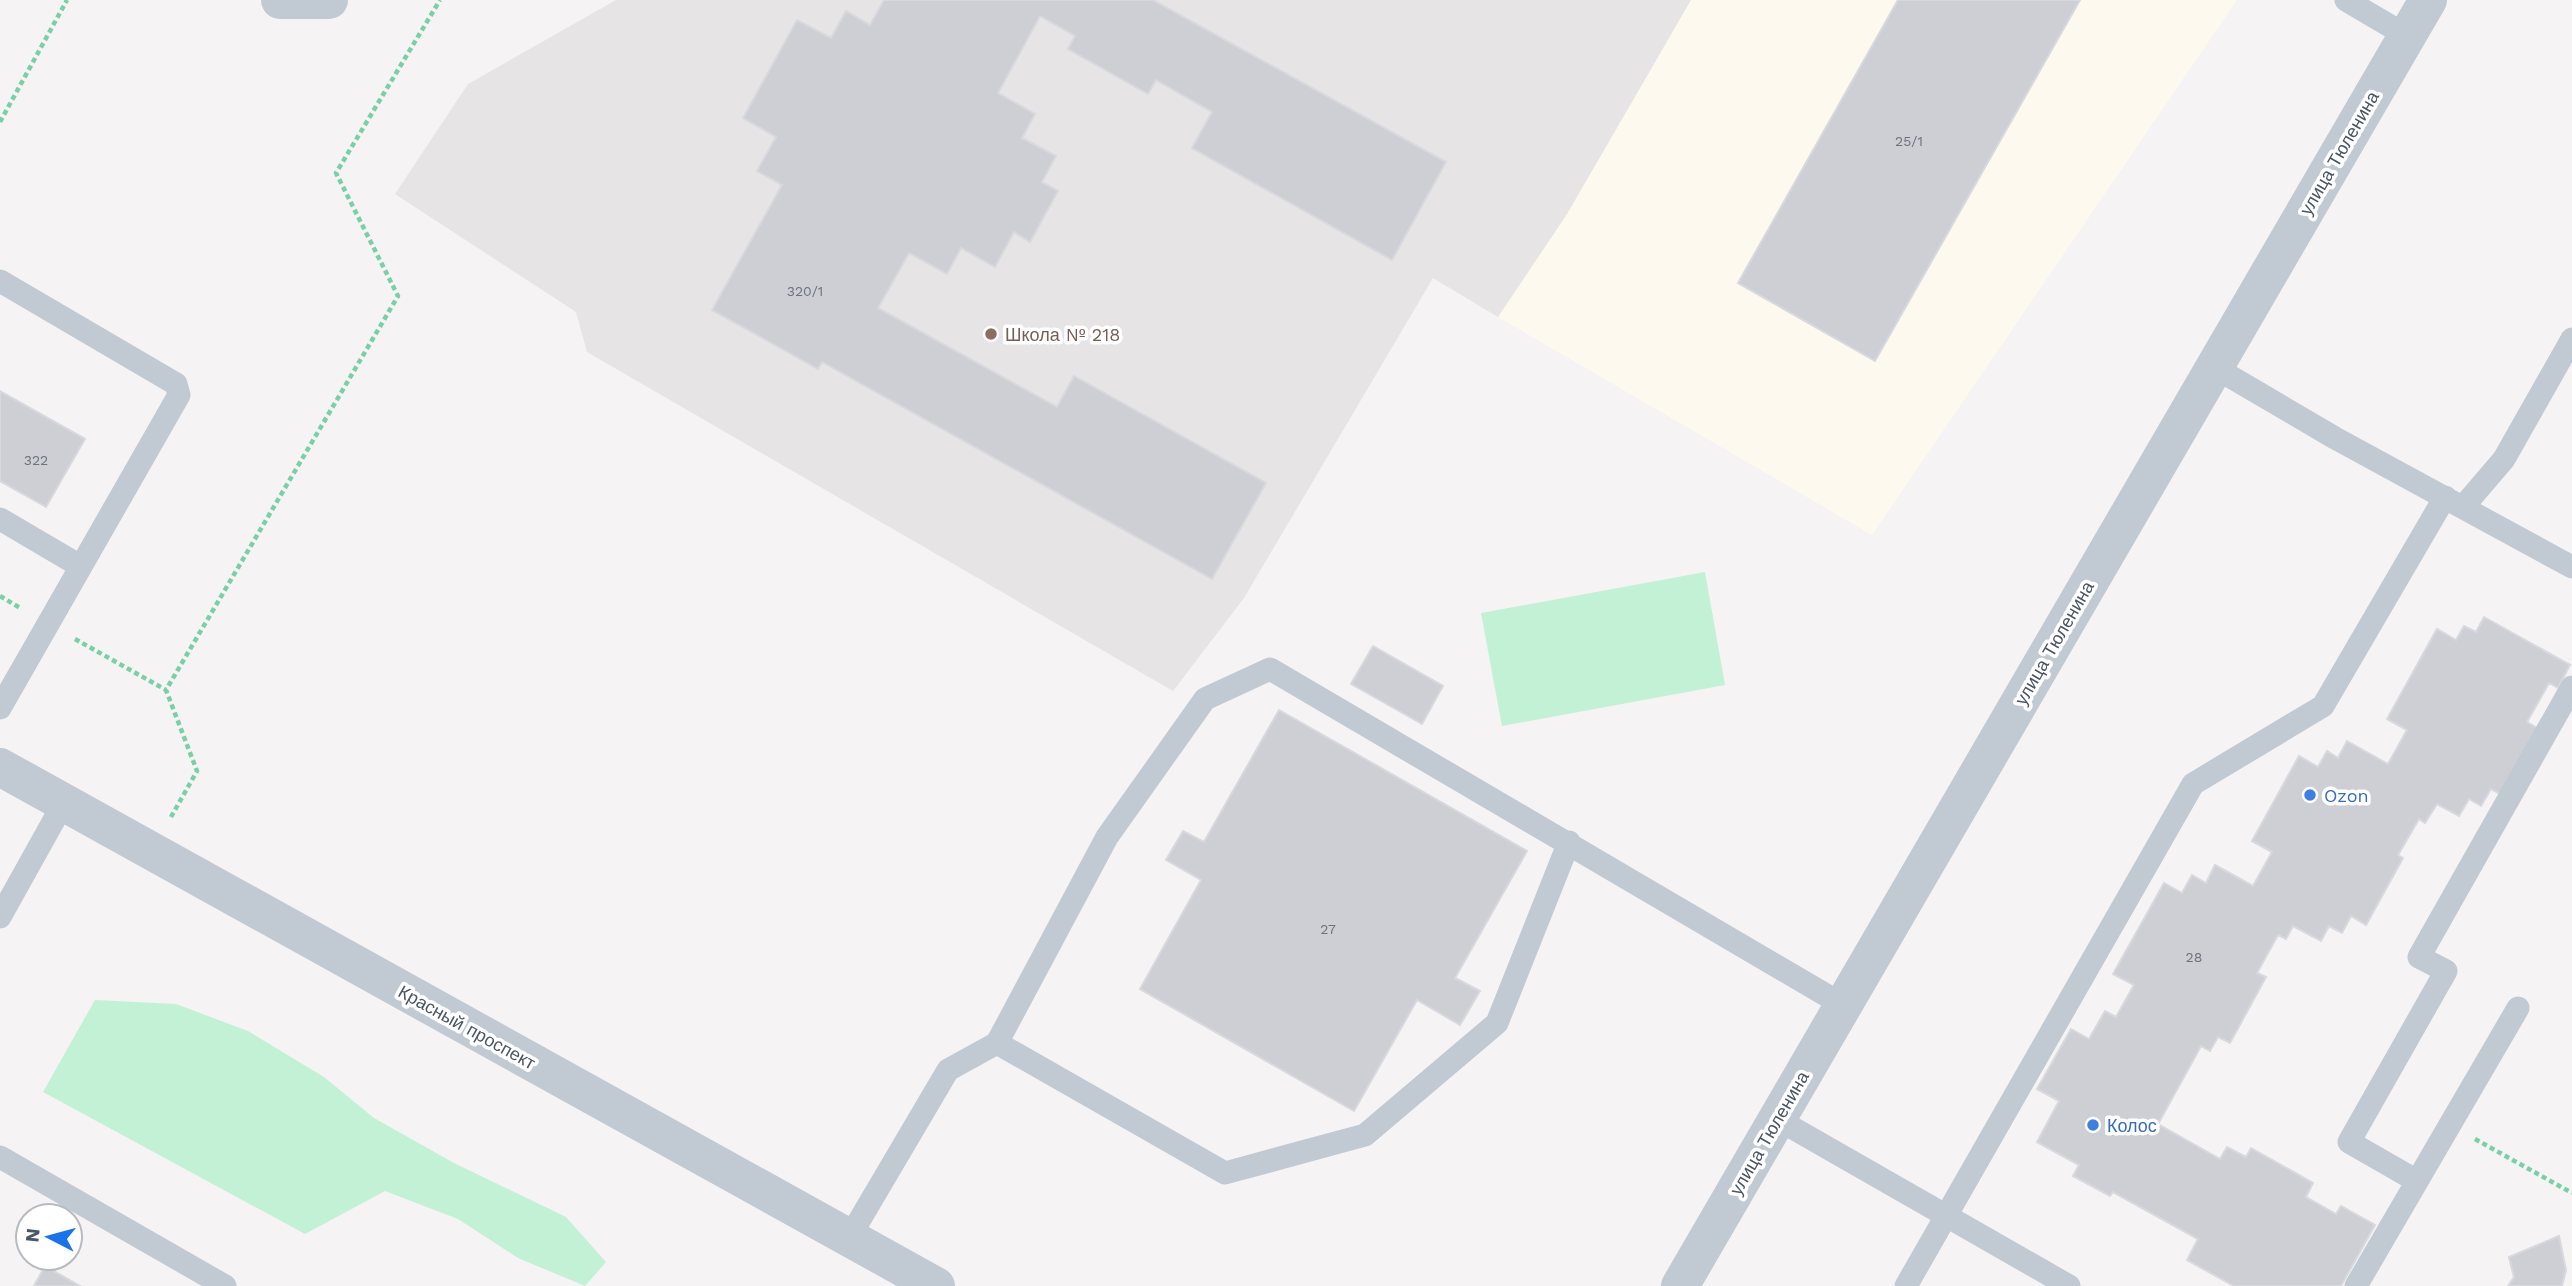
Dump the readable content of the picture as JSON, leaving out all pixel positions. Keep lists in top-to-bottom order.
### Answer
{
  "streets": {
    "street": ["улица Тюленина", "Красный проспект"]
  },
  "places": ["Школа № 218", "Ozon", "Колос"],
  "house_numbers": [
    "25/1",
    "320/1",
    "322",
    "27",
    "28"
  ],
  "north": "left"
}
